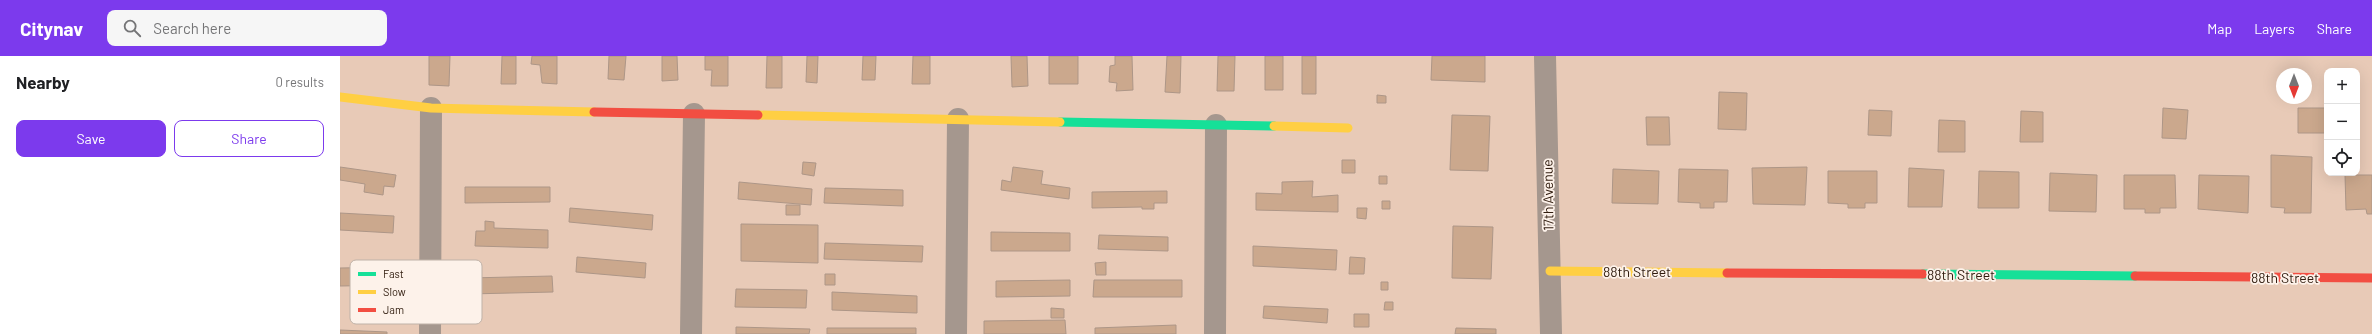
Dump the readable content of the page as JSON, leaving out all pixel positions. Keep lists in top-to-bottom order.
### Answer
{
  "streets": {
    "street": ["17th Avenue", "88th Street"]
  },
  "crossings": [
    ["17th Avenue", "88th Street"]
  ],
  "legend": ["Fast", "Slow", "Jam"],
  "north": "bottom",
  "page": {
    "header": "Citynav",
    "search": "Search here",
    "nav": ["Map", "Layers", "Share"],
    "heading": ["Nearby", "0 results"],
    "map_buttons": ["+", "−"],
    "buttons": ["Save", "Share"]
  }
}
